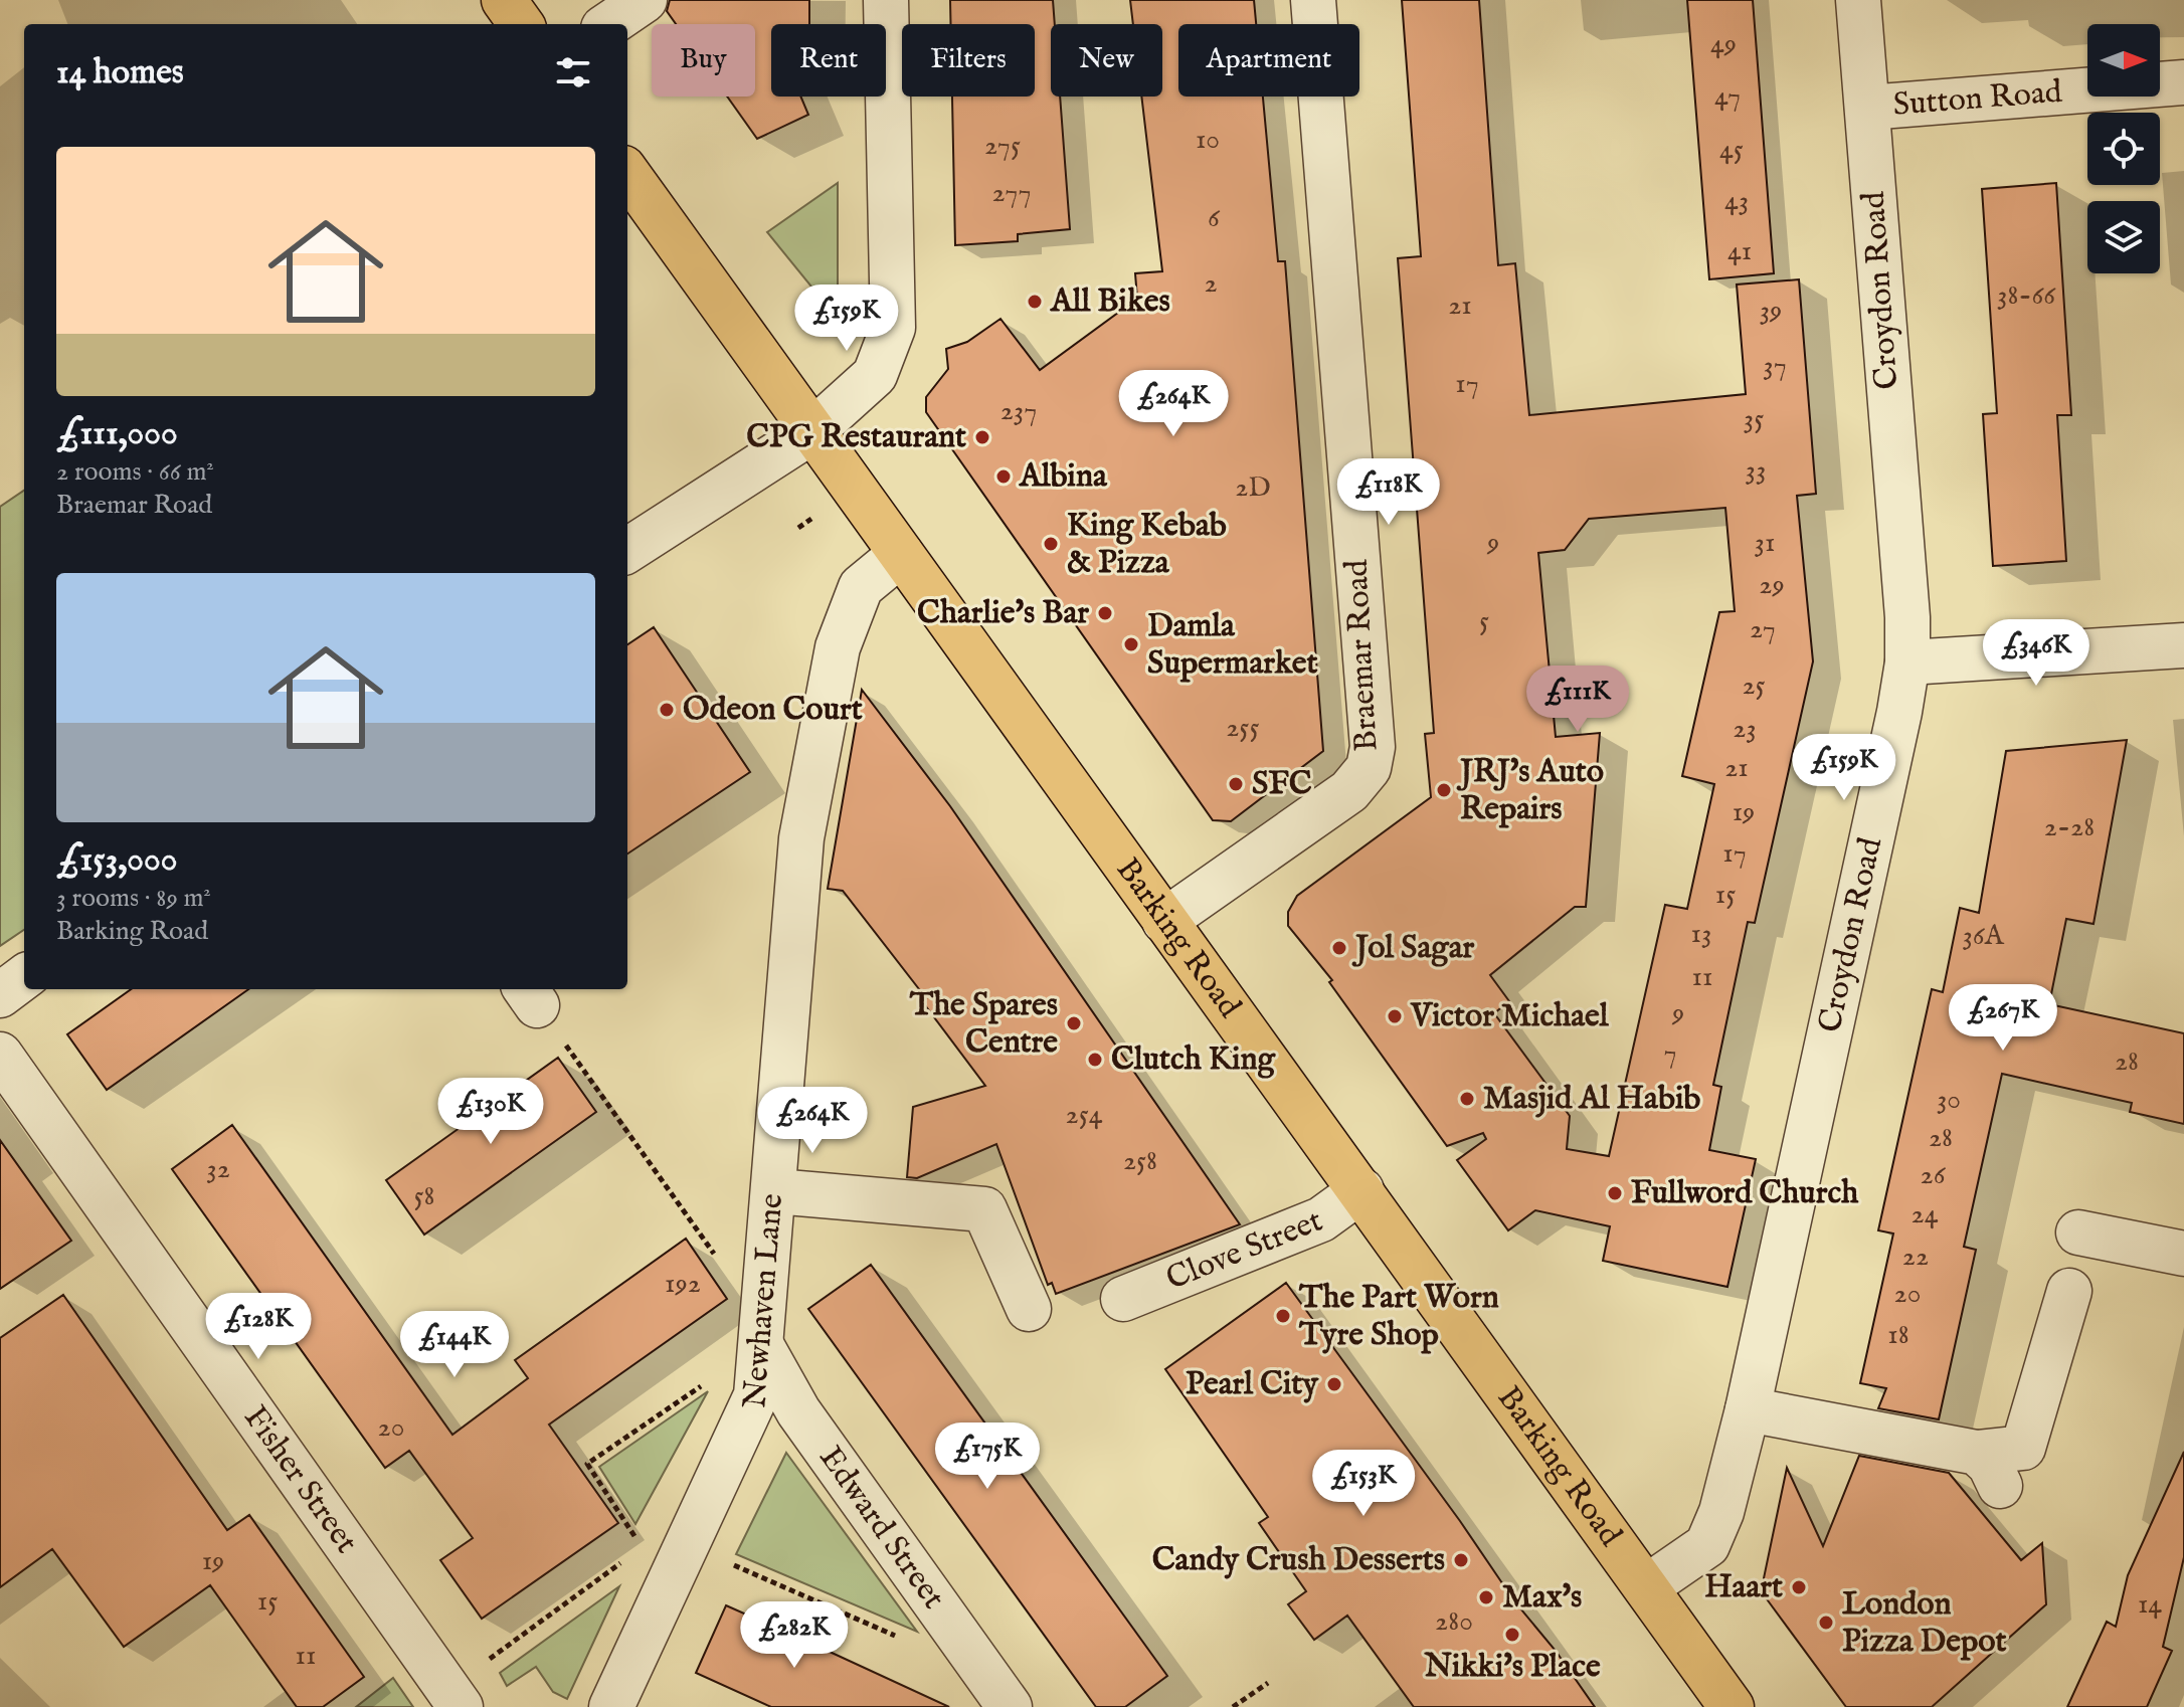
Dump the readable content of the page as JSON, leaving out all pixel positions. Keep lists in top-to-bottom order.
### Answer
{
  "streets": {
    "main road": ["Barking Road"],
    "street": [
      "Sutton Road",
      "Croydon Road",
      "Braemar Road",
      "Clove Street",
      "Newhaven Lane",
      "Fisher Street",
      "Edward Street"
    ]
  },
  "crossings": [
    ["Sutton Road", "Croydon Road"],
    ["Croydon Road", "Barking Road"],
    ["Braemar Road", "Barking Road"],
    ["Barking Road", "Clove Street"],
    ["Barking Road", "Newhaven Lane"],
    ["Newhaven Lane", "Edward Street"]
  ],
  "places": [
    "All Bikes",
    "CPG Restaurant",
    "Albina",
    "King Kebab & Pizza",
    "Charlie's Bar",
    "Damla Supermarket",
    "Odeon Court",
    "SFC",
    "JRJ's Auto Repairs",
    "Jol Sagar",
    "Victor Michael",
    "The Spares Centre",
    "Clutch King",
    "Masjid Al Habib",
    "Fullword Church",
    "The Part Worn Tyre Shop",
    "Pearl City",
    "Candy Crush Desserts",
    "Haart",
    "Max's",
    "London Pizza Depot",
    "Nikki's Place"
  ],
  "house_numbers": [
    "49",
    "47",
    "10",
    "275",
    "45",
    "277",
    "43",
    "6",
    "41",
    "2",
    "38-66",
    "21",
    "39",
    "37",
    "17",
    "237",
    "35",
    "33",
    "2D",
    "9",
    "31",
    "29",
    "5",
    "27",
    "25",
    "255",
    "23",
    "21",
    "19",
    "2-28",
    "17",
    "15",
    "13",
    "36A",
    "11",
    "9",
    "7",
    "28",
    "30",
    "254",
    "28",
    "258",
    "32",
    "26",
    "58",
    "24",
    "22",
    "192",
    "20",
    "18",
    "20",
    "19",
    "15",
    "14",
    "280",
    "11"
  ],
  "north": "right",
  "page": {
    "chip": [
      "Buy",
      "Rent",
      "Filters",
      "New",
      "Apartment"
    ],
    "heading": "14 homes",
    "list": [
      {
        "name": "£111,000",
        "note": "2 rooms · 66 m² · Braemar Road"
      },
      {
        "name": "£153,000",
        "note": "3 rooms · 89 m² · Barking Road"
      }
    ],
    "price": [
      "£159K",
      "£264K",
      "£118K",
      "£346K",
      "£111K",
      "£159K",
      "£267K",
      "£130K",
      "£264K",
      "£128K",
      "£144K",
      "£175K",
      "£153K",
      "£282K"
    ]
  }
}
